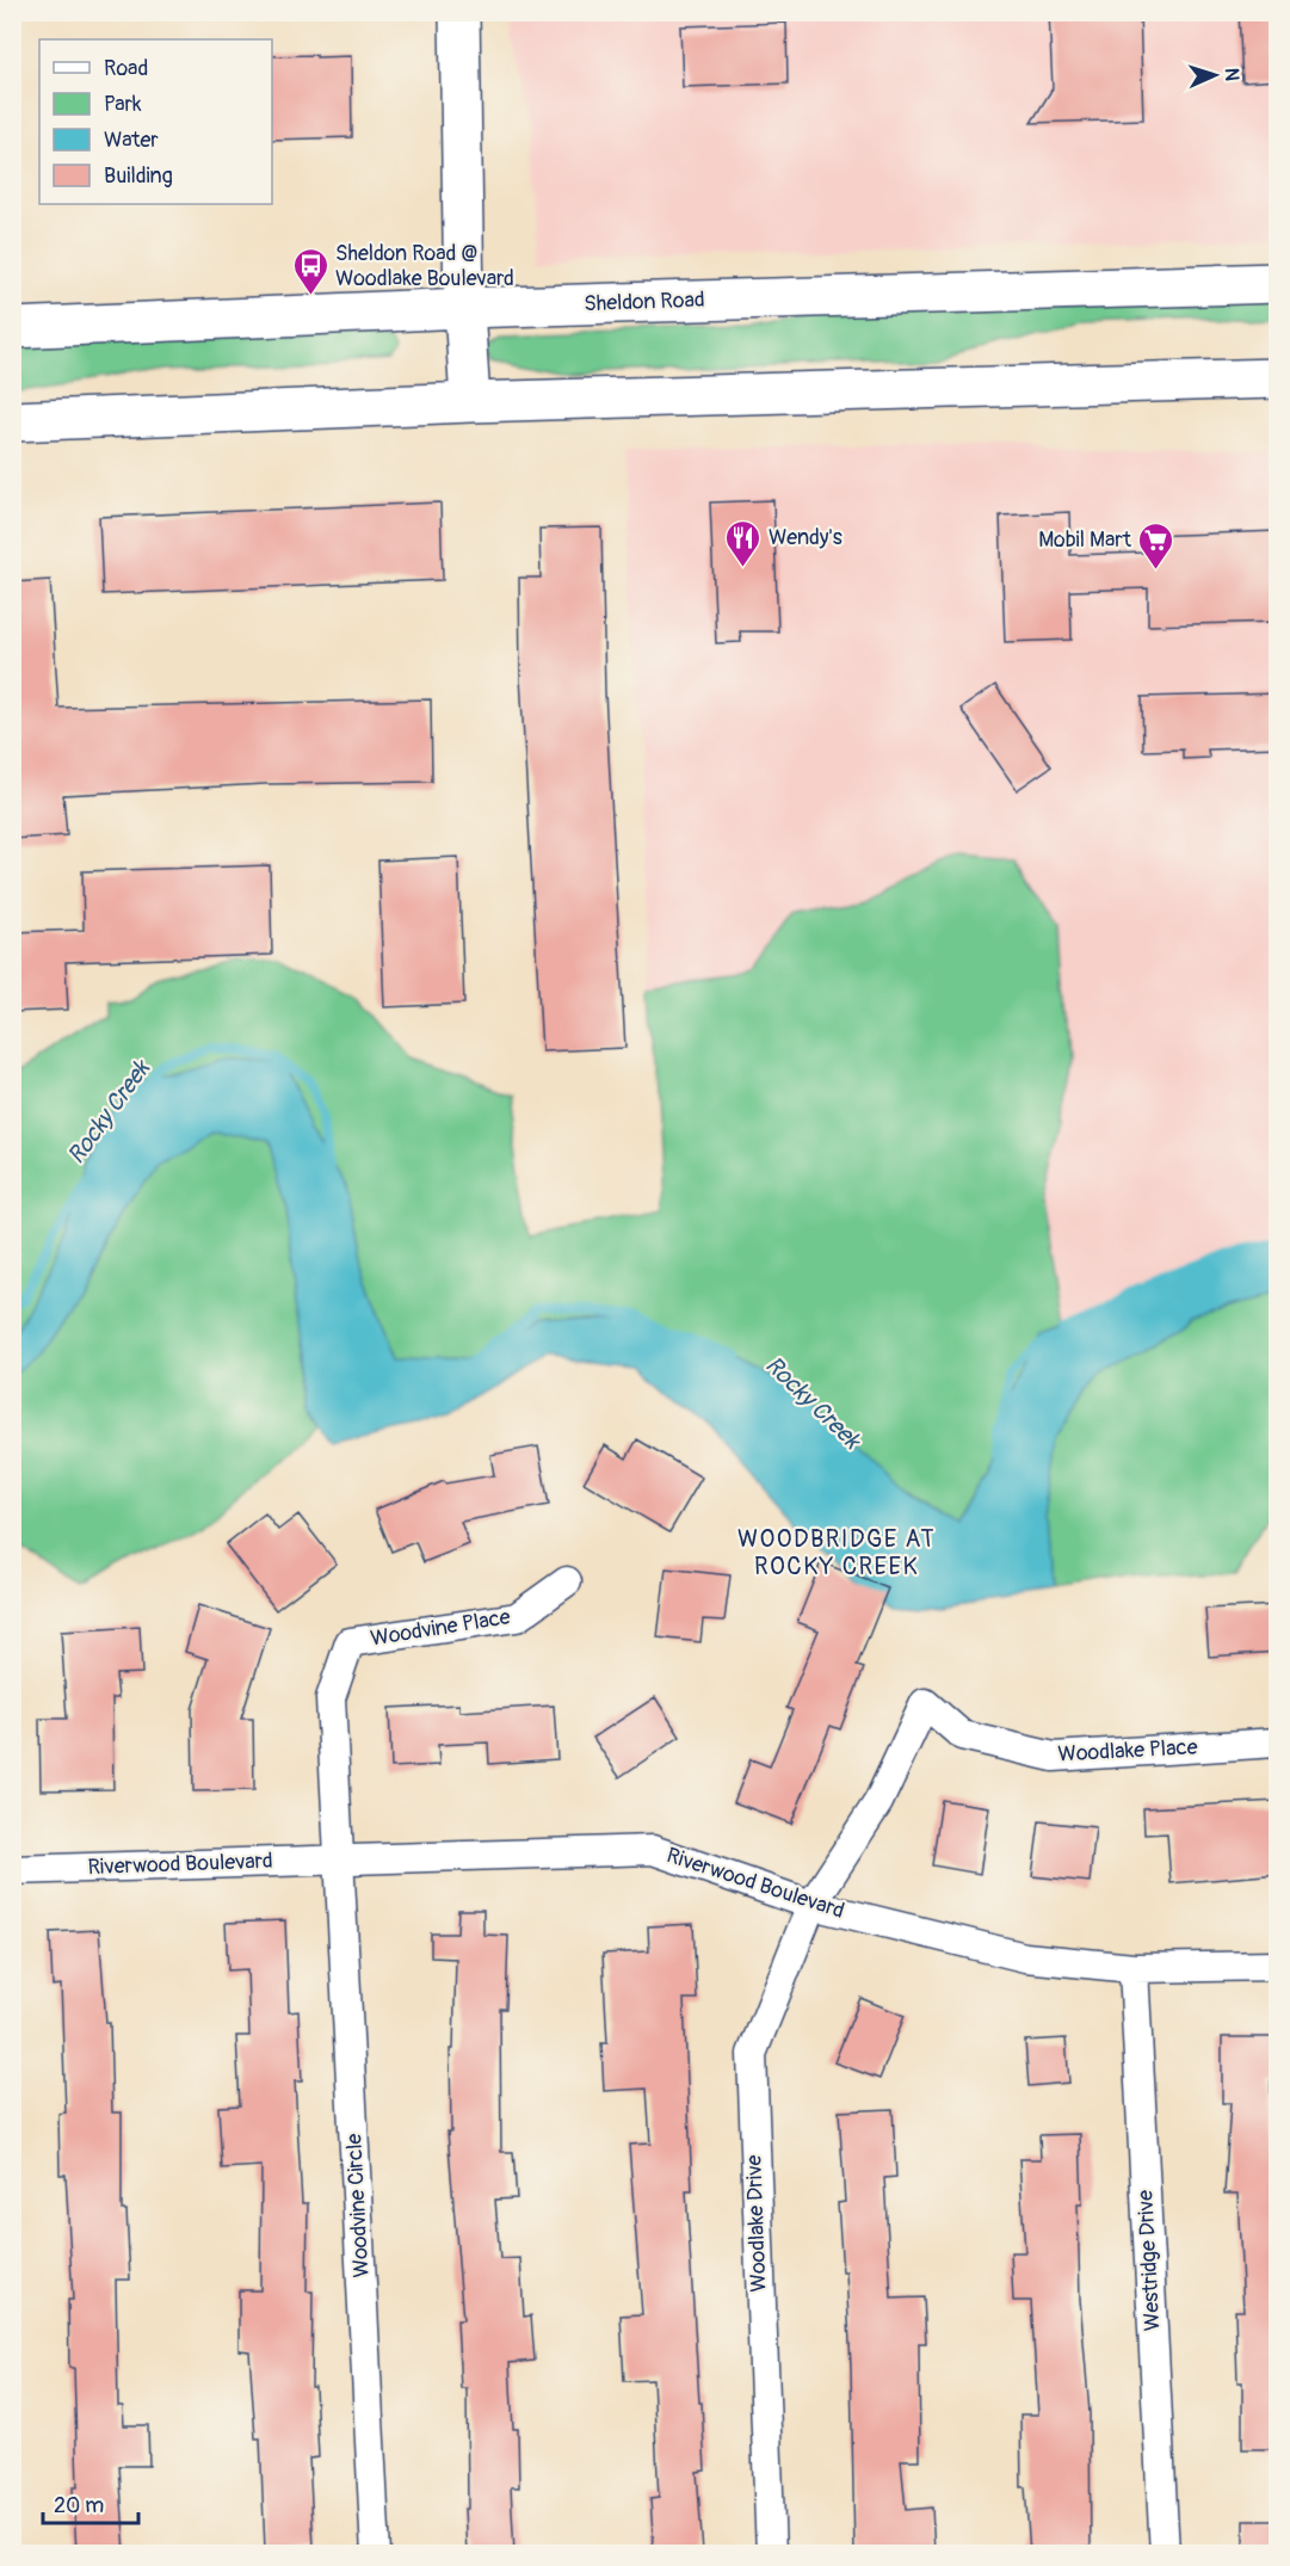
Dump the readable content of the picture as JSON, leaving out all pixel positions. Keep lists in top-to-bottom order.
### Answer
{
  "streets": {
    "main road": ["Sheldon Road"],
    "street": [
      "Woodvine Place",
      "Woodlake Place",
      "Riverwood Boulevard",
      "Woodvine Circle",
      "Woodlake Drive",
      "Westridge Drive"
    ]
  },
  "crossings": [
    ["Woodvine Place", "Riverwood Boulevard"],
    ["Woodvine Place", "Woodvine Circle"],
    ["Woodlake Place", "Riverwood Boulevard"],
    ["Woodlake Place", "Woodlake Drive"],
    ["Riverwood Boulevard", "Woodvine Circle"],
    ["Riverwood Boulevard", "Woodlake Drive"],
    ["Riverwood Boulevard", "Westridge Drive"]
  ],
  "districts": ["WOODBRIDGE AT ROCKY CREEK"],
  "water": ["Rocky Creek"],
  "places": {
    "bus stop": ["Sheldon Road @ Woodlake Boulevard"],
    "restaurant": ["Wendy's"],
    "supermarket": ["Mobil Mart"]
  },
  "legend": [
    "Road",
    "Park",
    "Water",
    "Building"
  ],
  "scale_bar": "20 m",
  "north": "right"
}
